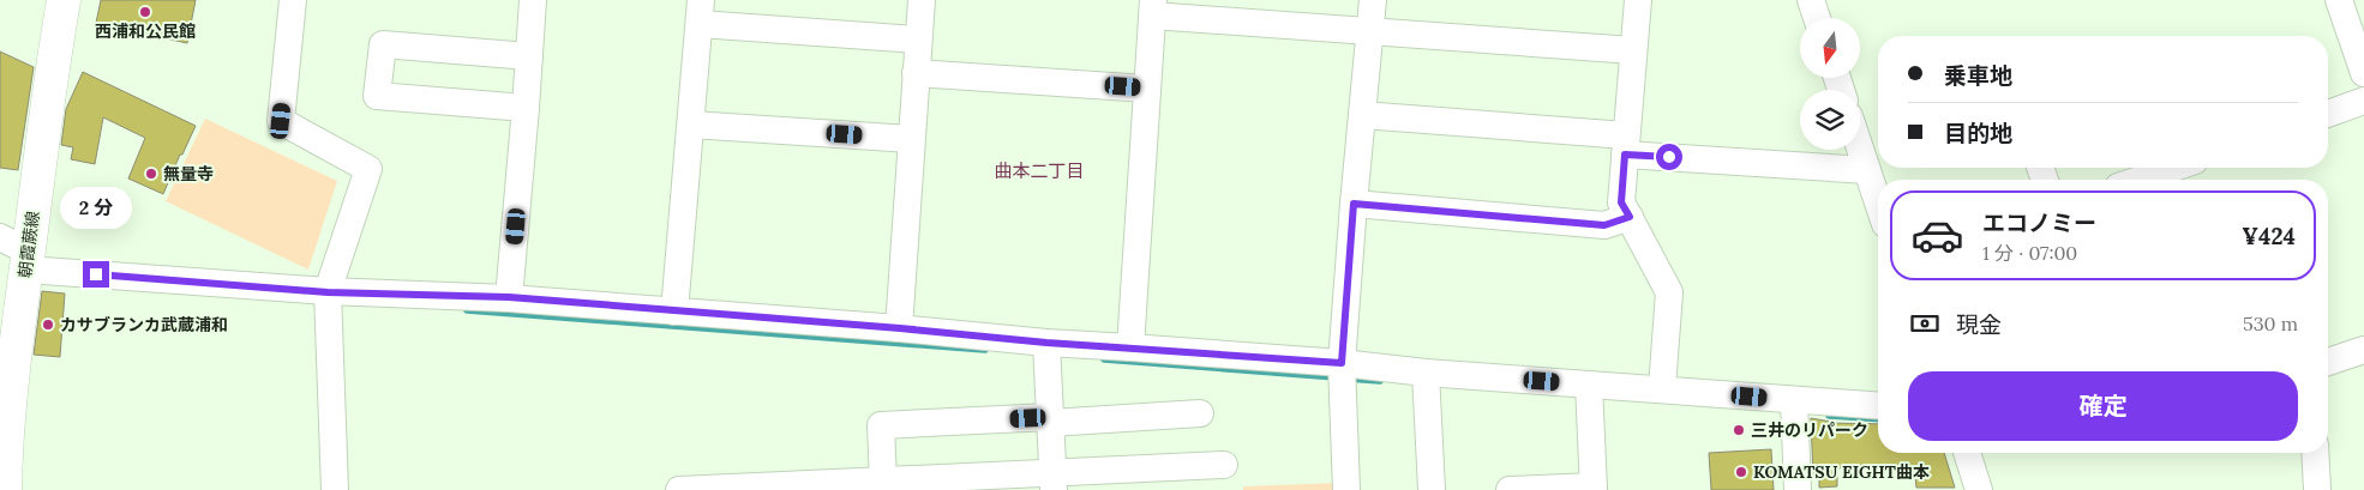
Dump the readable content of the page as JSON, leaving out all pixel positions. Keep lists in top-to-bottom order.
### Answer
{
  "streets": {
    "main road": ["朝霞蕨線"]
  },
  "districts": ["曲本二丁目"],
  "places": [
    "西浦和公民館",
    "無量寺",
    "カサブランカ武蔵浦和",
    "三井のリパーク",
    "KOMATSU EIGHT曲本"
  ],
  "north": "bottom",
  "page": {
    "banner": ["乗車地", "目的地"],
    "bubble": "2 分",
    "list": [
      {
        "name": "エコノミー",
        "note": "1 分 · 07:00",
        "value": "¥424"
      }
    ],
    "pay": ["現金", "530 m"],
    "buttons": "確定"
  }
}
